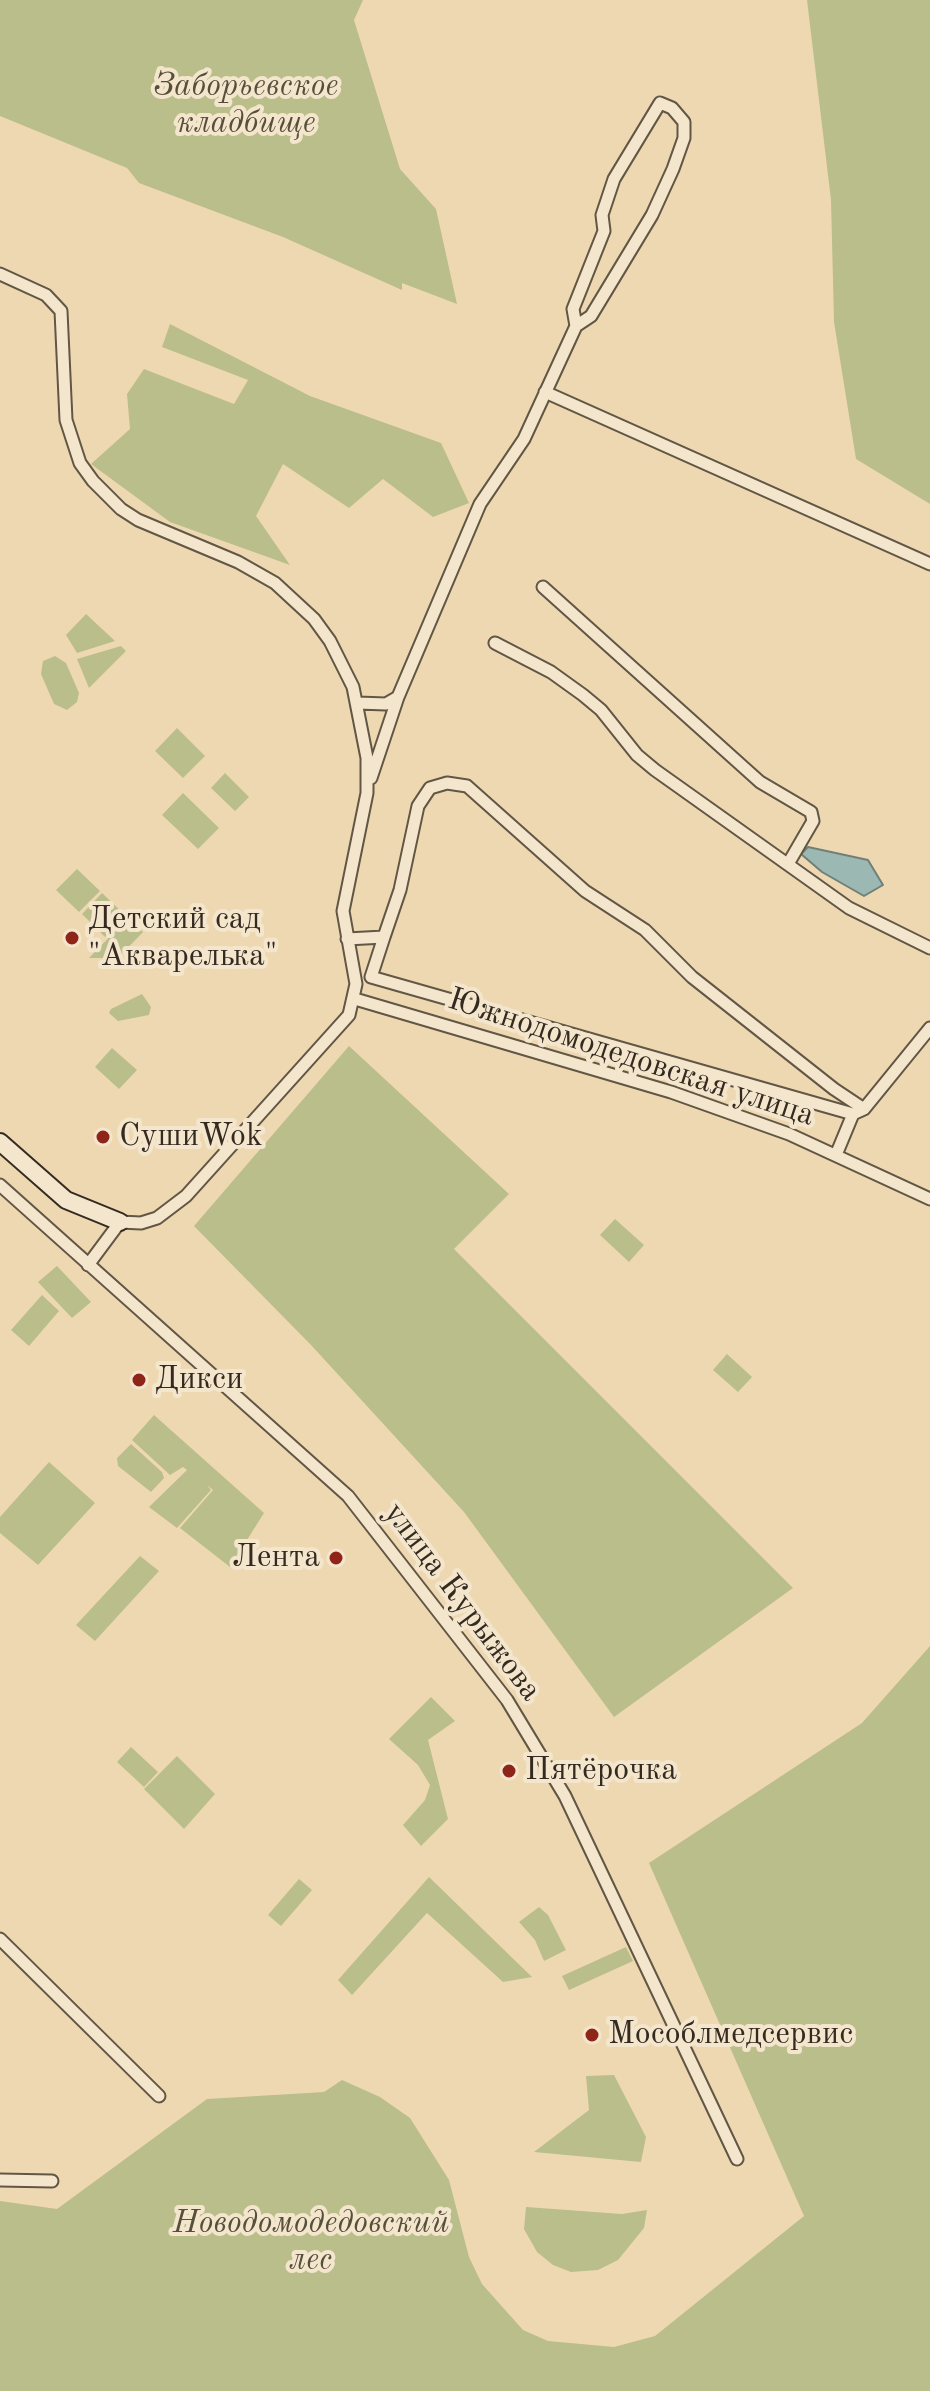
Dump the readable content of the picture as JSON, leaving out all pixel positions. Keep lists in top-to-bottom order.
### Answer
{
  "streets": {
    "street": ["Южнодомодедовская улица", "улица Курыжова"]
  },
  "parks": ["Заборьевское кладбище", "Новодомодедовский лес"],
  "places": [
    "Детский сад \"Акварелька\"",
    "СушиWok",
    "Дикси",
    "Лента",
    "Пятёрочка",
    "Мособлмедсервис"
  ]
}
